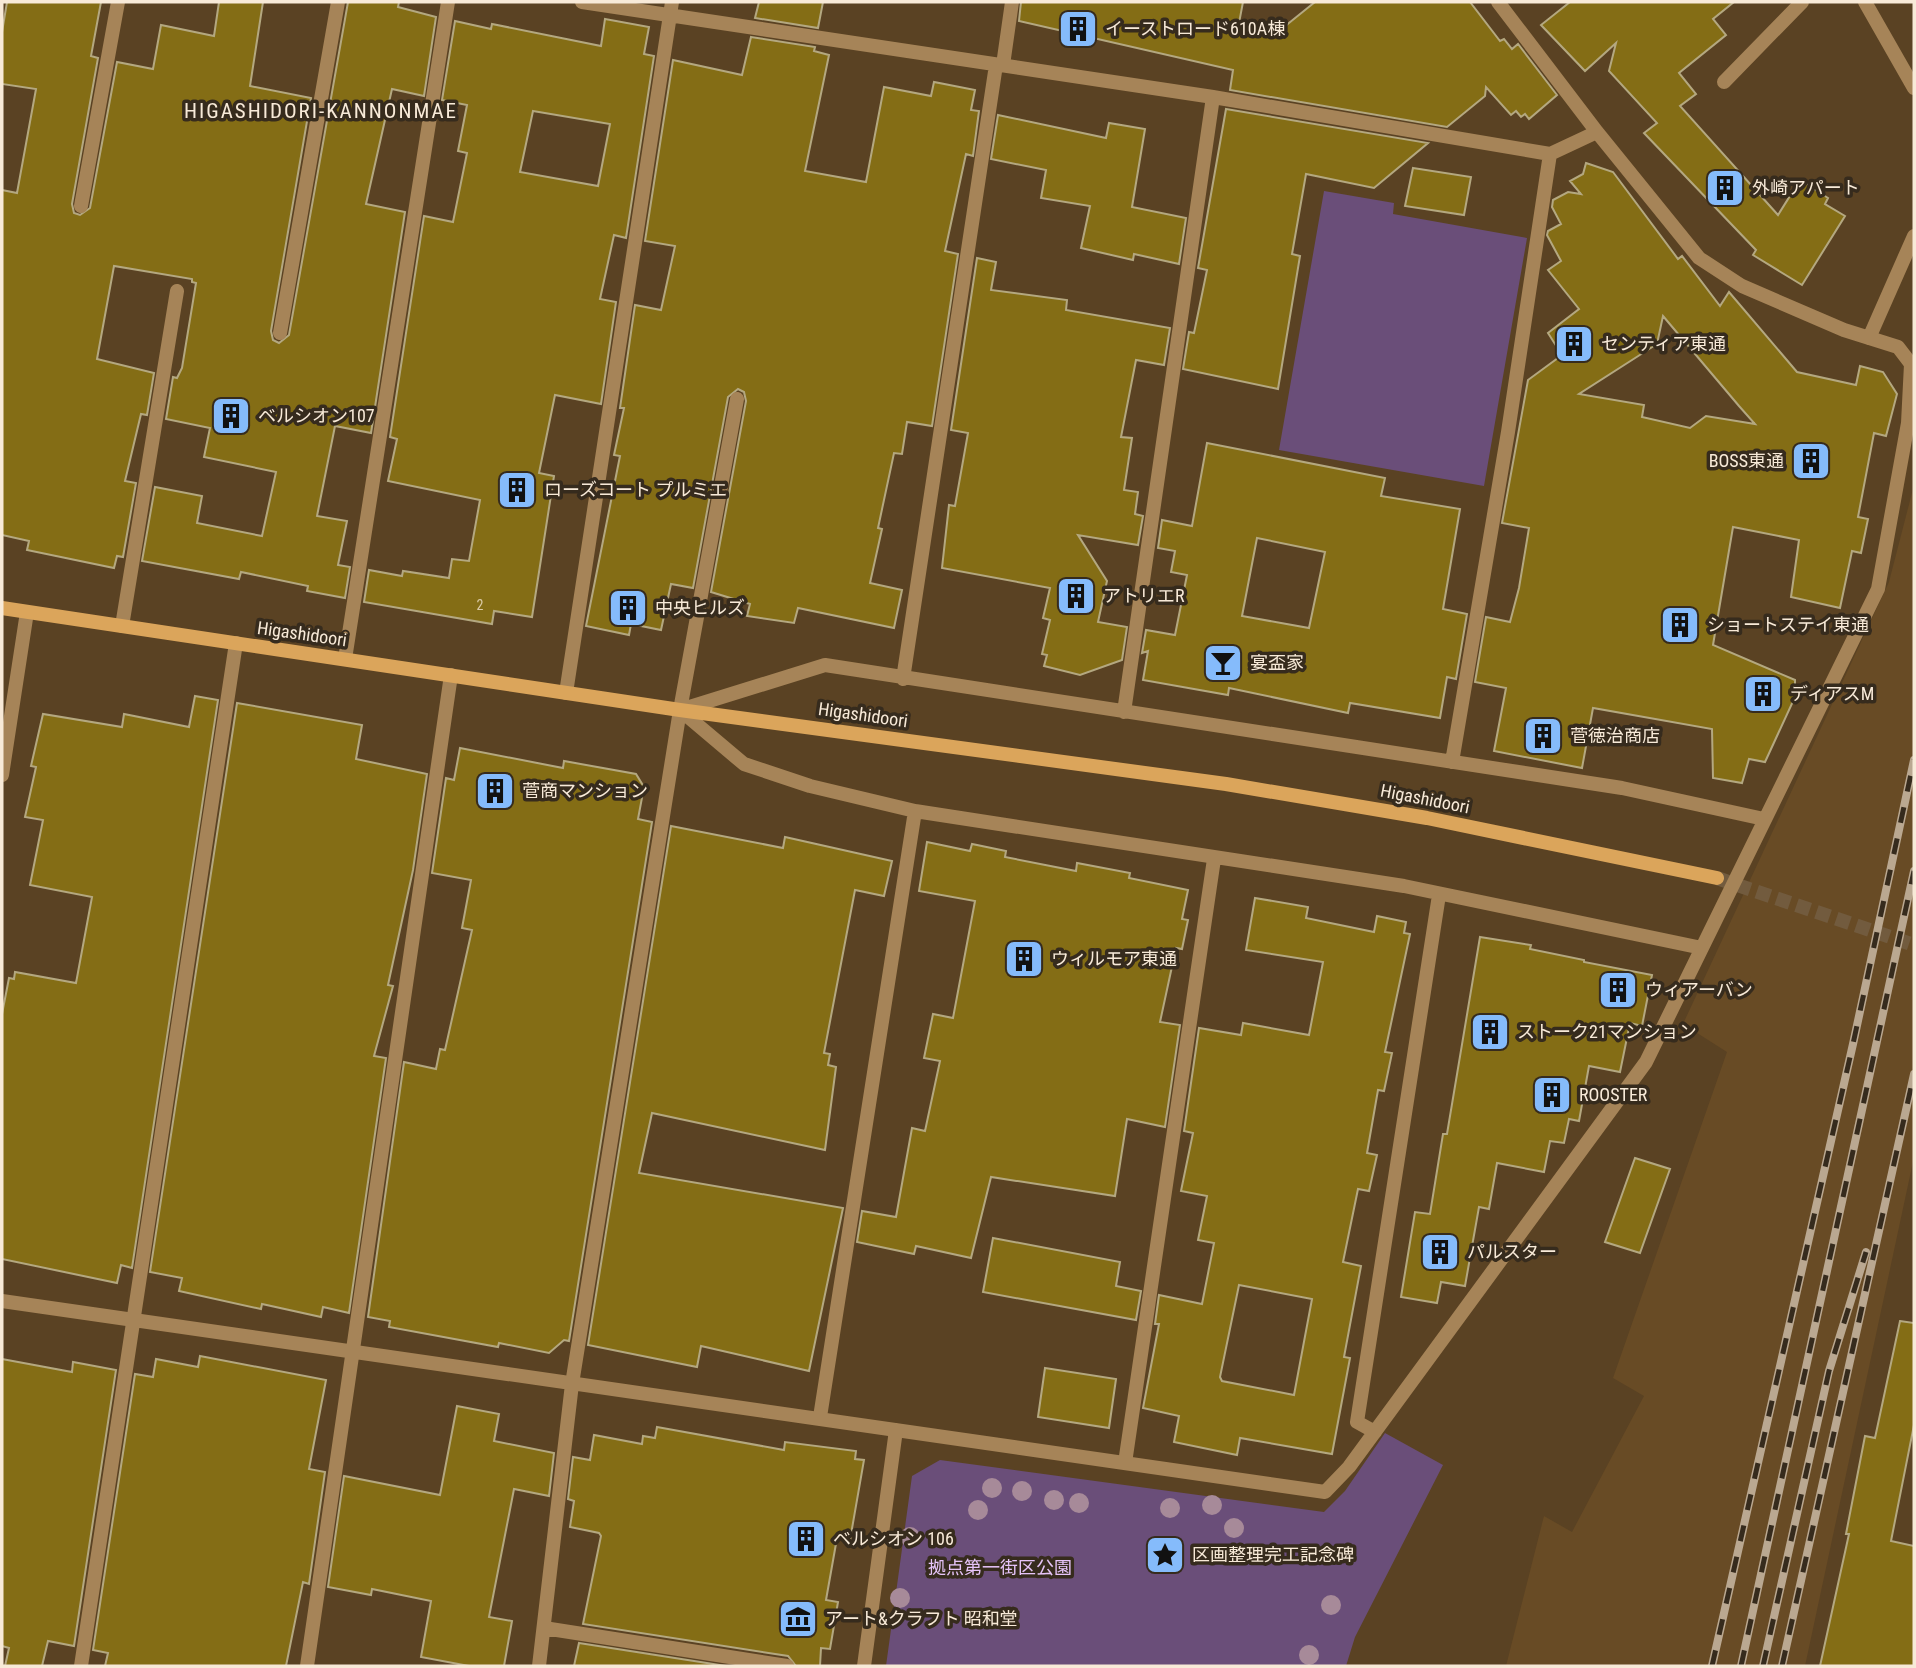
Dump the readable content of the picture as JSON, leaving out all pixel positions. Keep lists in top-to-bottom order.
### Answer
{
  "streets": {
    "street": ["Higashidoori"]
  },
  "districts": ["HIGASHIDORI-KANNONMAE"],
  "parks": ["拠点第一街区公園"],
  "places": {
    "building": [
      "イーストロード610A棟",
      "外崎アパート",
      "センティア東通",
      "ベルシオン107",
      "BOSS東通",
      "ローズコート プルミエ",
      "アトリエR",
      "中央ヒルズ",
      "ショートステイ東通",
      "ディアスM",
      "菅徳治商店",
      "菅商マンション",
      "ウィルモア東通",
      "ウィアーバン",
      "ストーク21マンション",
      "ROOSTER",
      "パルスター",
      "ベルシオン 106"
    ],
    "bar": ["宴盃家"],
    "place": ["区画整理完工記念碑"],
    "museum": ["アート&クラフト 昭和堂"]
  },
  "house_numbers": ["2"]
}
